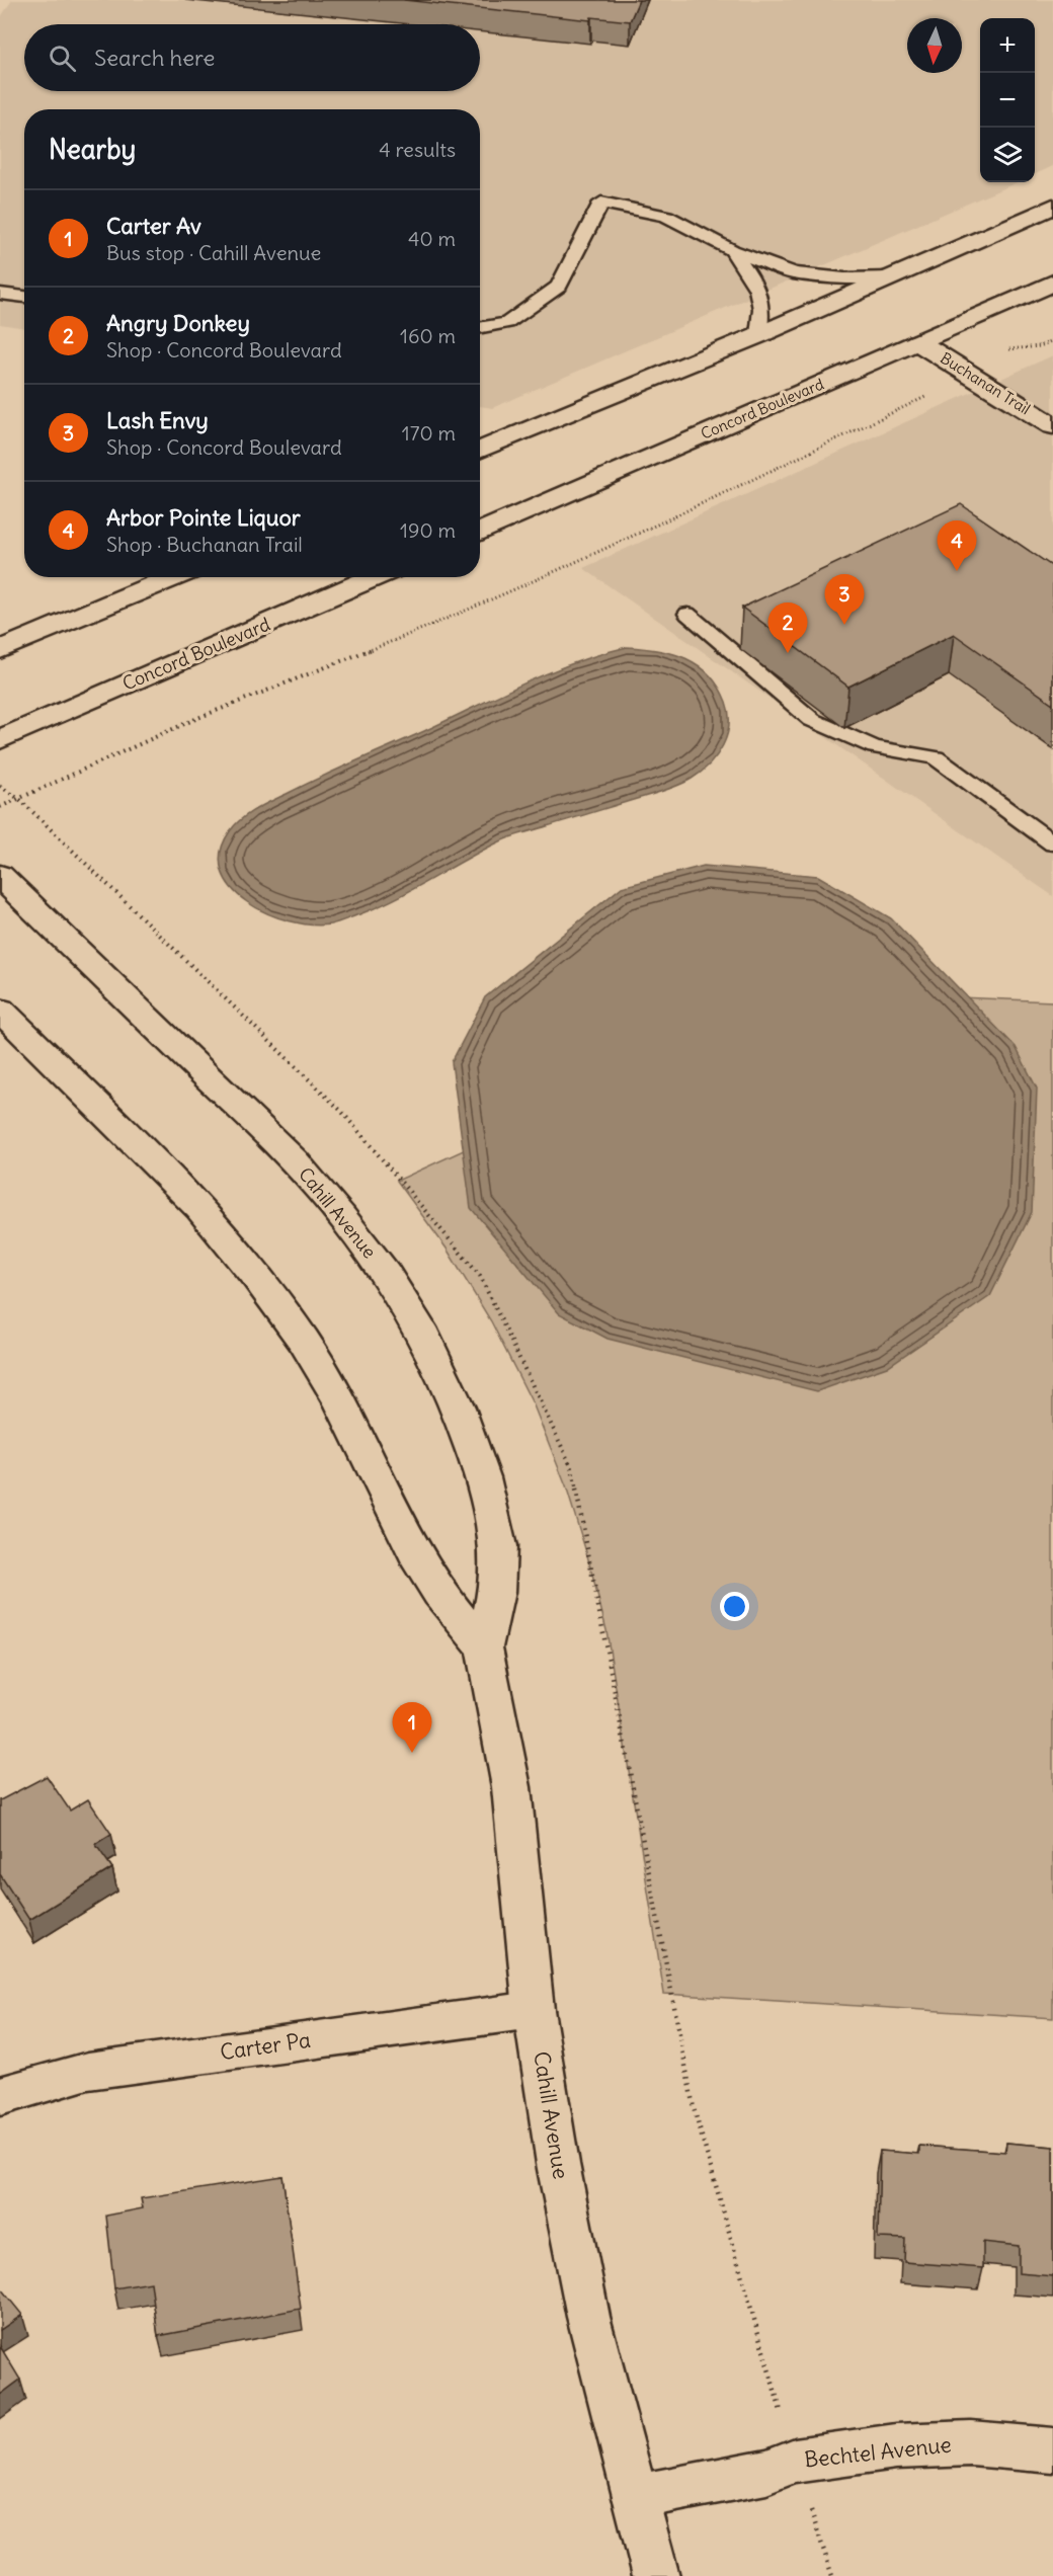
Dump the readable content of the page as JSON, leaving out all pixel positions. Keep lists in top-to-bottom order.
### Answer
{
  "streets": {
    "street": [
      "Buchanan Trail",
      "Concord Boulevard",
      "Cahill Avenue",
      "Carter Pa",
      "Bechtel Avenue"
    ]
  },
  "crossings": [
    ["Buchanan Trail", "Concord Boulevard"],
    ["Cahill Avenue", "Carter Pa"],
    ["Cahill Avenue", "Bechtel Avenue"]
  ],
  "north": "bottom",
  "page": {
    "map_buttons": ["+", "−"],
    "search": "Search here",
    "heading": ["Nearby", "4 results"],
    "list": [
      {
        "mark": "1",
        "name": "Carter Av",
        "note": "Bus stop · Cahill Avenue",
        "value": "40 m"
      },
      {
        "mark": "2",
        "name": "Angry Donkey",
        "note": "Shop · Concord Boulevard",
        "value": "160 m"
      },
      {
        "mark": "3",
        "name": "Lash Envy",
        "note": "Shop · Concord Boulevard",
        "value": "170 m"
      },
      {
        "mark": "4",
        "name": "Arbor Pointe Liquor",
        "note": "Shop · Buchanan Trail",
        "value": "190 m"
      }
    ],
    "pins": [
      "4",
      "3",
      "2",
      "1"
    ]
  }
}
